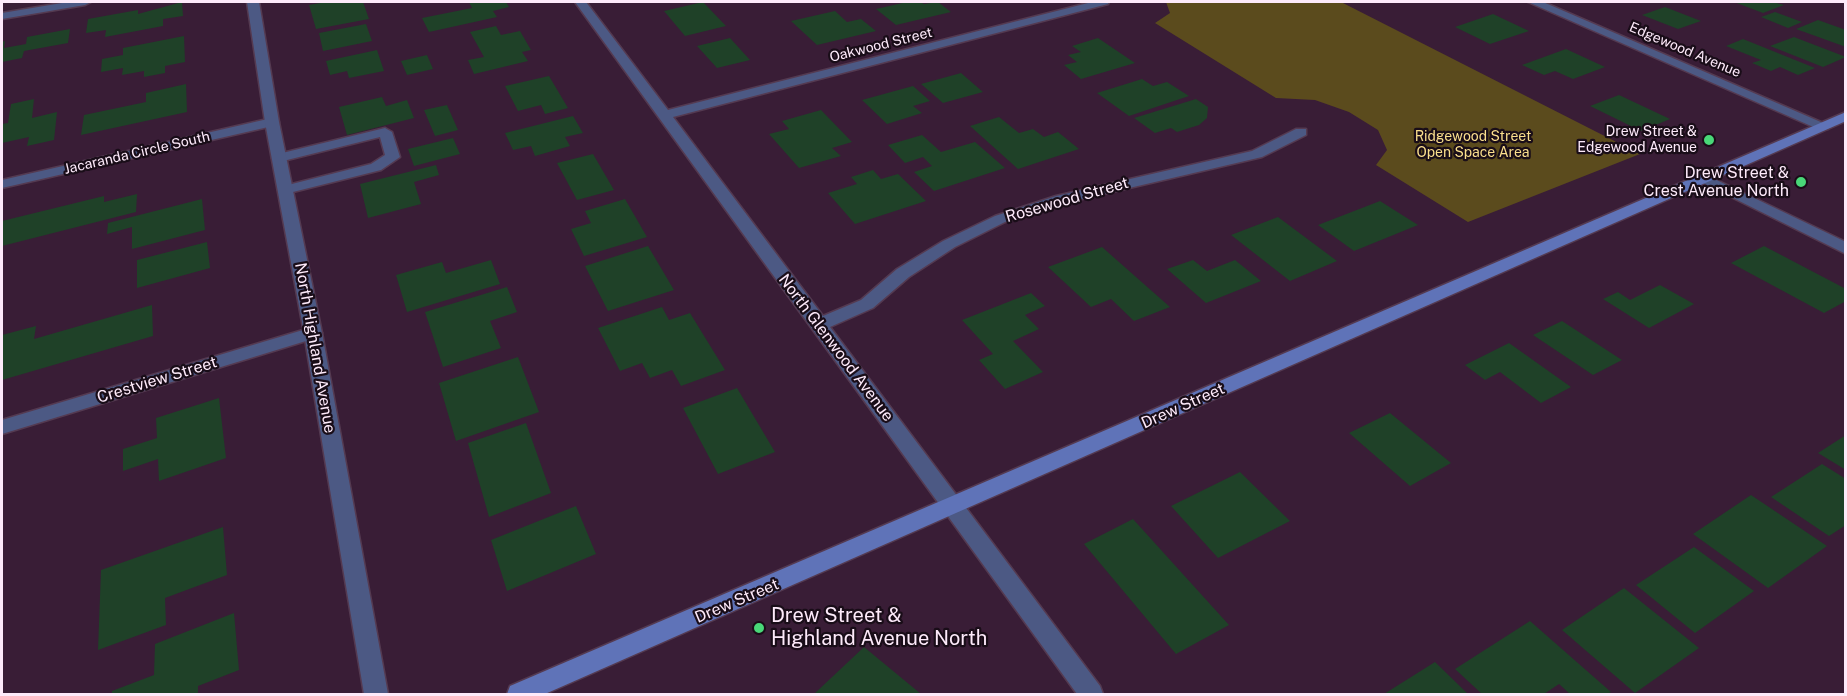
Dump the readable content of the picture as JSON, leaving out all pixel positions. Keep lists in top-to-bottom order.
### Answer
{
  "streets": {
    "main road": ["Drew Street"],
    "street": [
      "Oakwood Street",
      "Edgewood Avenue",
      "Jacaranda Circle South",
      "Rosewood Street",
      "North Highland Avenue",
      "North Glenwood Avenue",
      "Crestview Street"
    ]
  },
  "crossings": [
    ["Oakwood Street", "North Glenwood Avenue"],
    ["Edgewood Avenue", "Drew Street"],
    ["Jacaranda Circle South", "North Highland Avenue"],
    ["Rosewood Street", "North Glenwood Avenue"],
    ["North Highland Avenue", "Crestview Street"],
    ["North Glenwood Avenue", "Drew Street"]
  ],
  "parks": ["Ridgewood Street Open Space Area"],
  "places": ["Drew Street & Edgewood Avenue", "Drew Street & Crest Avenue North", "Drew Street & Highland Avenue North"]
}
